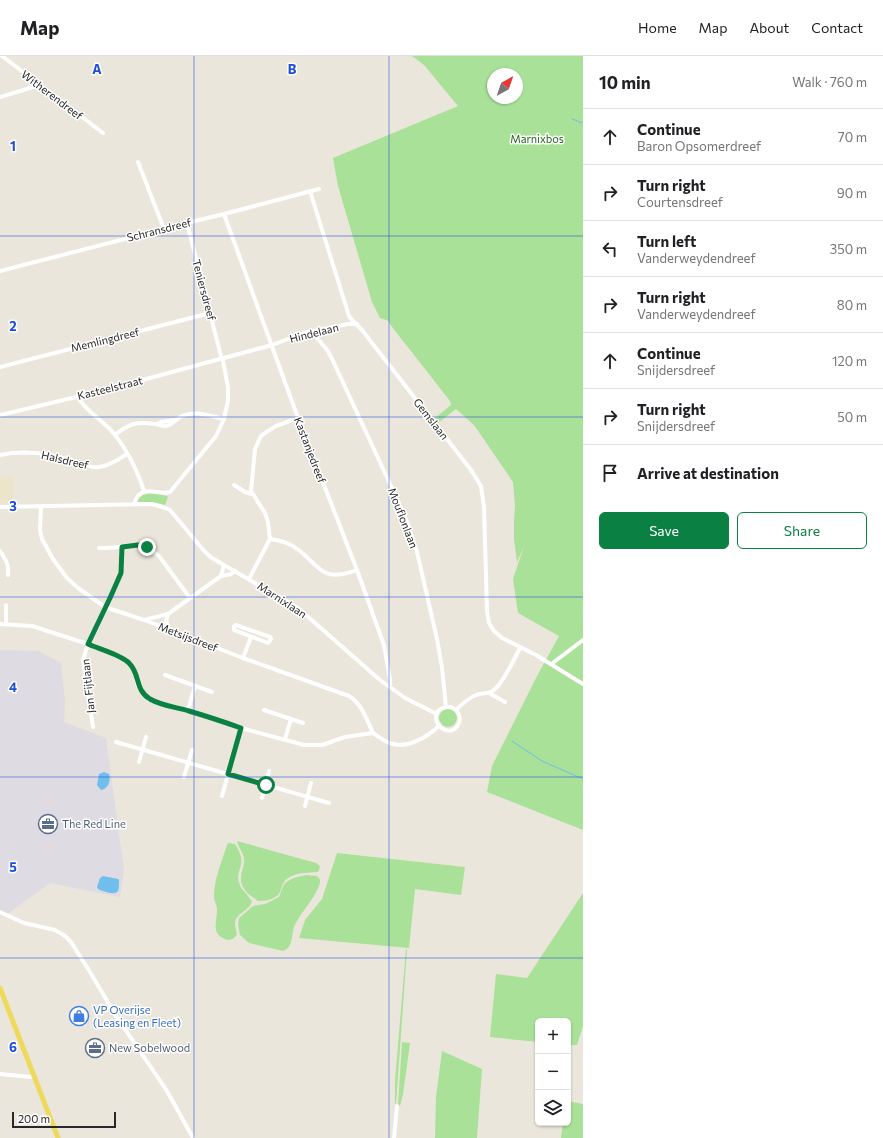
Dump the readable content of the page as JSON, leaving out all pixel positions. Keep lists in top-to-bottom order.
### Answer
{
  "streets": {
    "street": [
      "Witherendreef",
      "Schransdreef",
      "Teniersdreef",
      "Hindelaan",
      "Memlingdreef",
      "Kasteelstraat",
      "Gemslaan",
      "Kastanjedreef",
      "Halsdreef",
      "Mouflonlaan",
      "Marnixlaan",
      "Metsijsdreef",
      "Jan Fijtlaan"
    ]
  },
  "crossings": [
    ["Schransdreef", "Teniersdreef"],
    ["Schransdreef", "Gemslaan"],
    ["Schransdreef", "Kastanjedreef"],
    ["Teniersdreef", "Memlingdreef"],
    ["Teniersdreef", "Kasteelstraat"],
    ["Hindelaan", "Kasteelstraat"],
    ["Hindelaan", "Gemslaan"],
    ["Hindelaan", "Kastanjedreef"],
    ["Hindelaan", "Mouflonlaan"],
    ["Kasteelstraat", "Kastanjedreef"],
    ["Kastanjedreef", "Marnixlaan"],
    ["Mouflonlaan", "Marnixlaan"],
    ["Marnixlaan", "Metsijsdreef"],
    ["Metsijsdreef", "Jan Fijtlaan"]
  ],
  "parks": ["Marnixbos"],
  "places": {
    "office": ["The Red Line", "New Sobelwood"],
    "shop": ["VP Overijse (Leasing en Fleet)"]
  },
  "scale_bar": "200 m",
  "north": "top right",
  "page": {
    "header": "Map",
    "nav": [
      "Home",
      "Map",
      "About",
      "Contact"
    ],
    "heading": ["10 min", "Walk · 760 m"],
    "list": [
      ["Continue", "Baron Opsomerdreef", "70 m"],
      ["Turn right", "Courtensdreef", "90 m"],
      ["Turn left", "Vanderweydendreef", "350 m"],
      ["Turn right", "Vanderweydendreef", "80 m"],
      ["Continue", "Snijdersdreef", "120 m"],
      ["Turn right", "Snijdersdreef", "50 m"],
      "Arrive at destination"
    ],
    "buttons": ["Save", "Share"],
    "map_buttons": ["+", "−"],
    "scale": "200 m"
  },
  "grid": {
    "columns": ["A", "B"],
    "rows": [
      "1",
      "2",
      "3",
      "4",
      "5",
      "6"
    ]
  }
}
